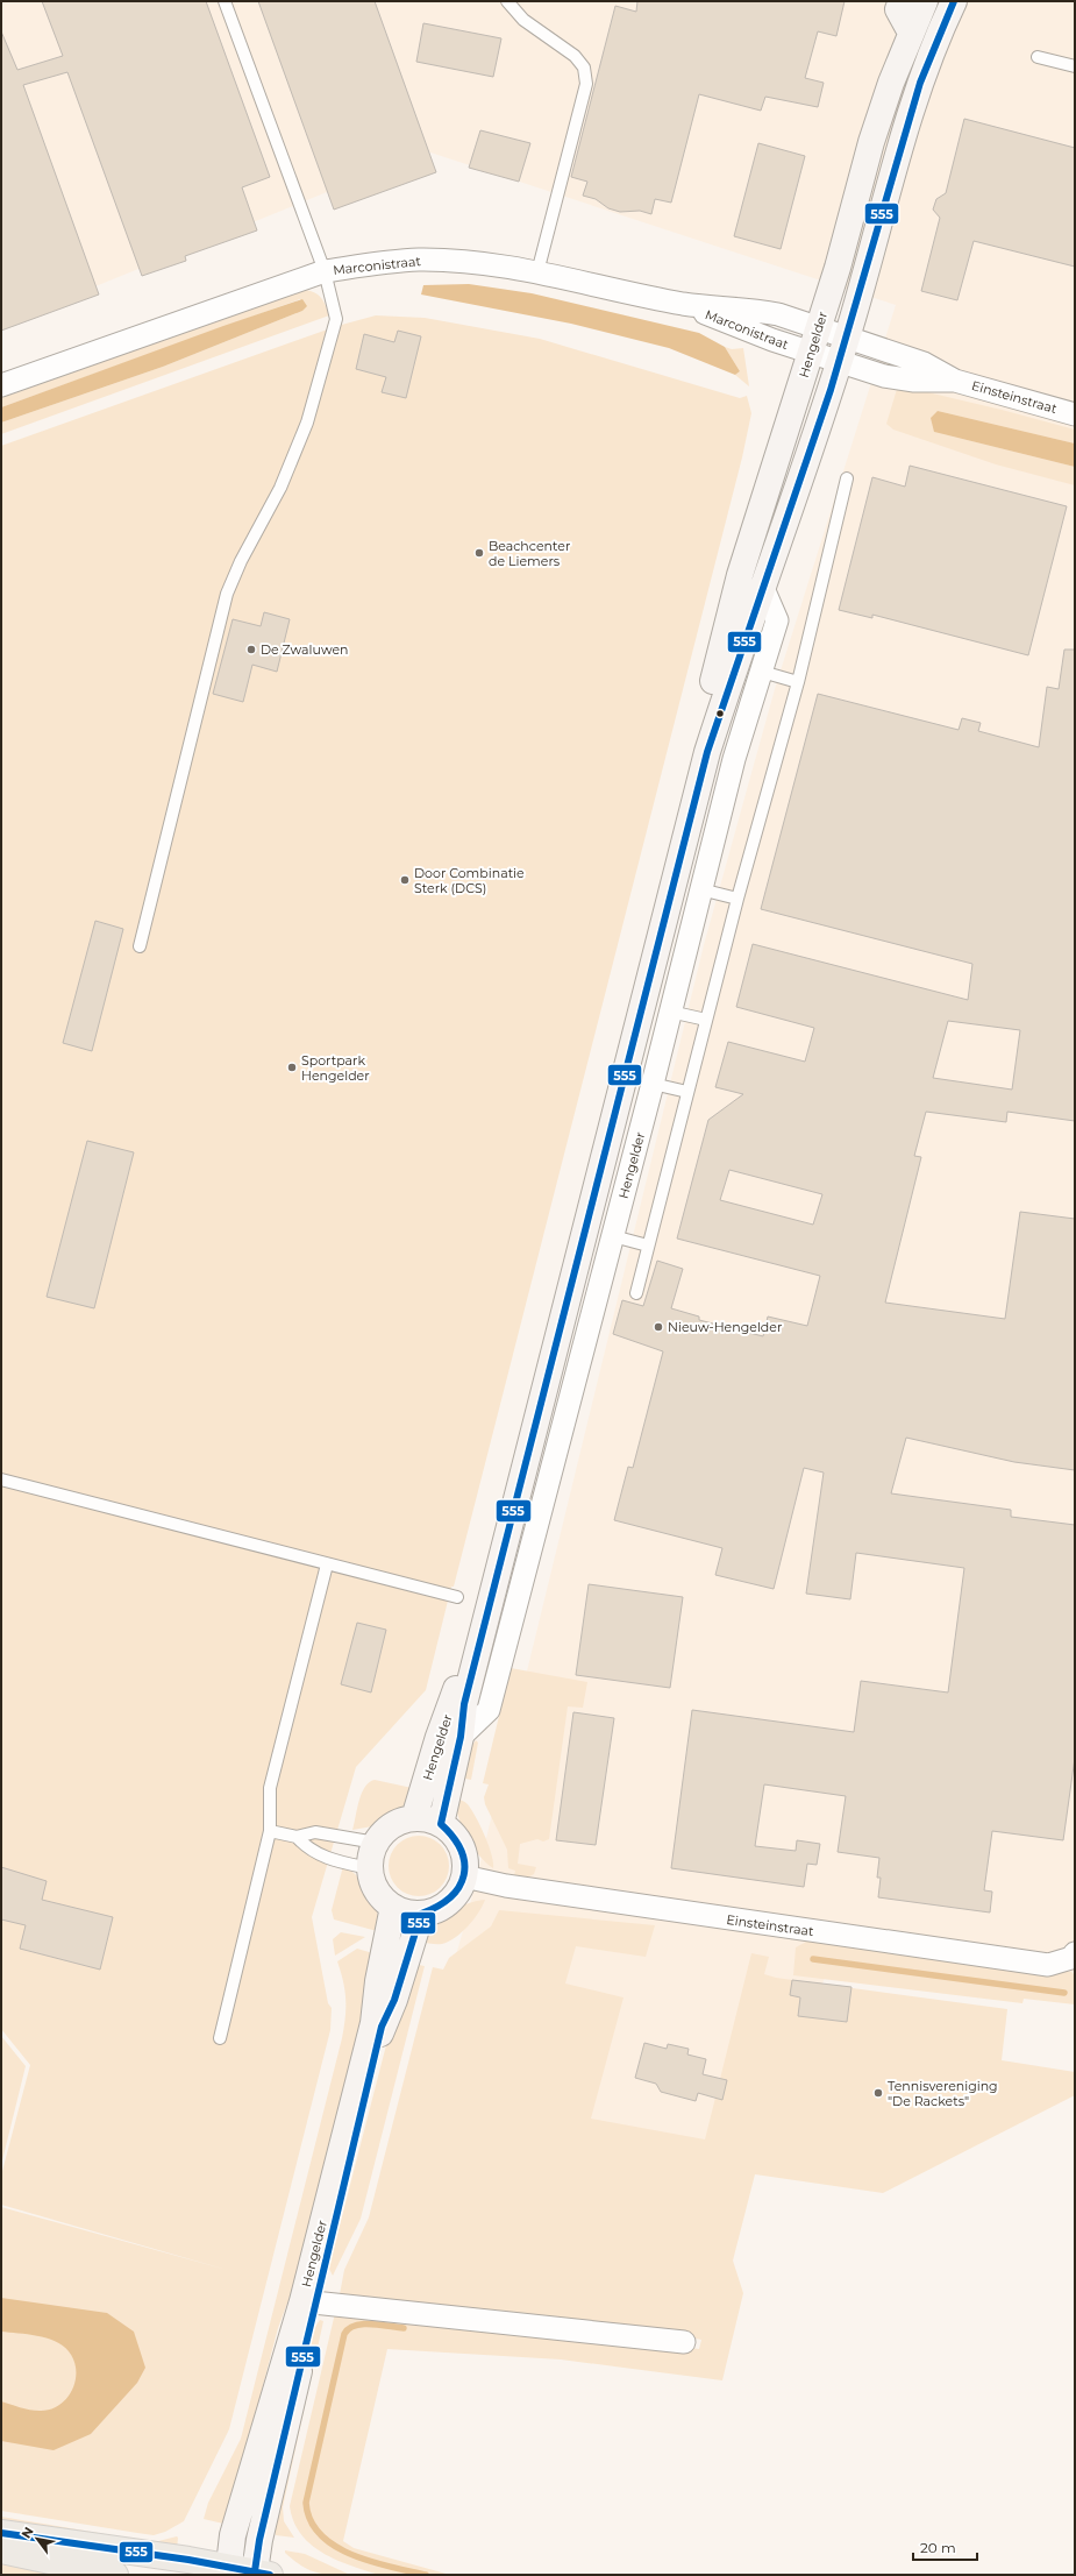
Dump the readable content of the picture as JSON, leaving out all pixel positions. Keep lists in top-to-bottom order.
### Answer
{
  "streets": {
    "main road": ["Hengelder"],
    "street": ["Marconistraat", "Einsteinstraat"]
  },
  "crossings": [
    ["Marconistraat", "Hengelder"],
    ["Marconistraat", "Einsteinstraat"],
    ["Hengelder", "Einsteinstraat"]
  ],
  "places": [
    "Beachcenter de Liemers",
    "De Zwaluwen",
    "Door Combinatie Sterk (DCS)",
    "Sportpark Hengelder",
    "Nieuw-Hengelder",
    "Tennisvereniging \"De Rackets\""
  ],
  "lines": ["transit line 555"],
  "scale_bar": "20 m",
  "north": "top left"
}
